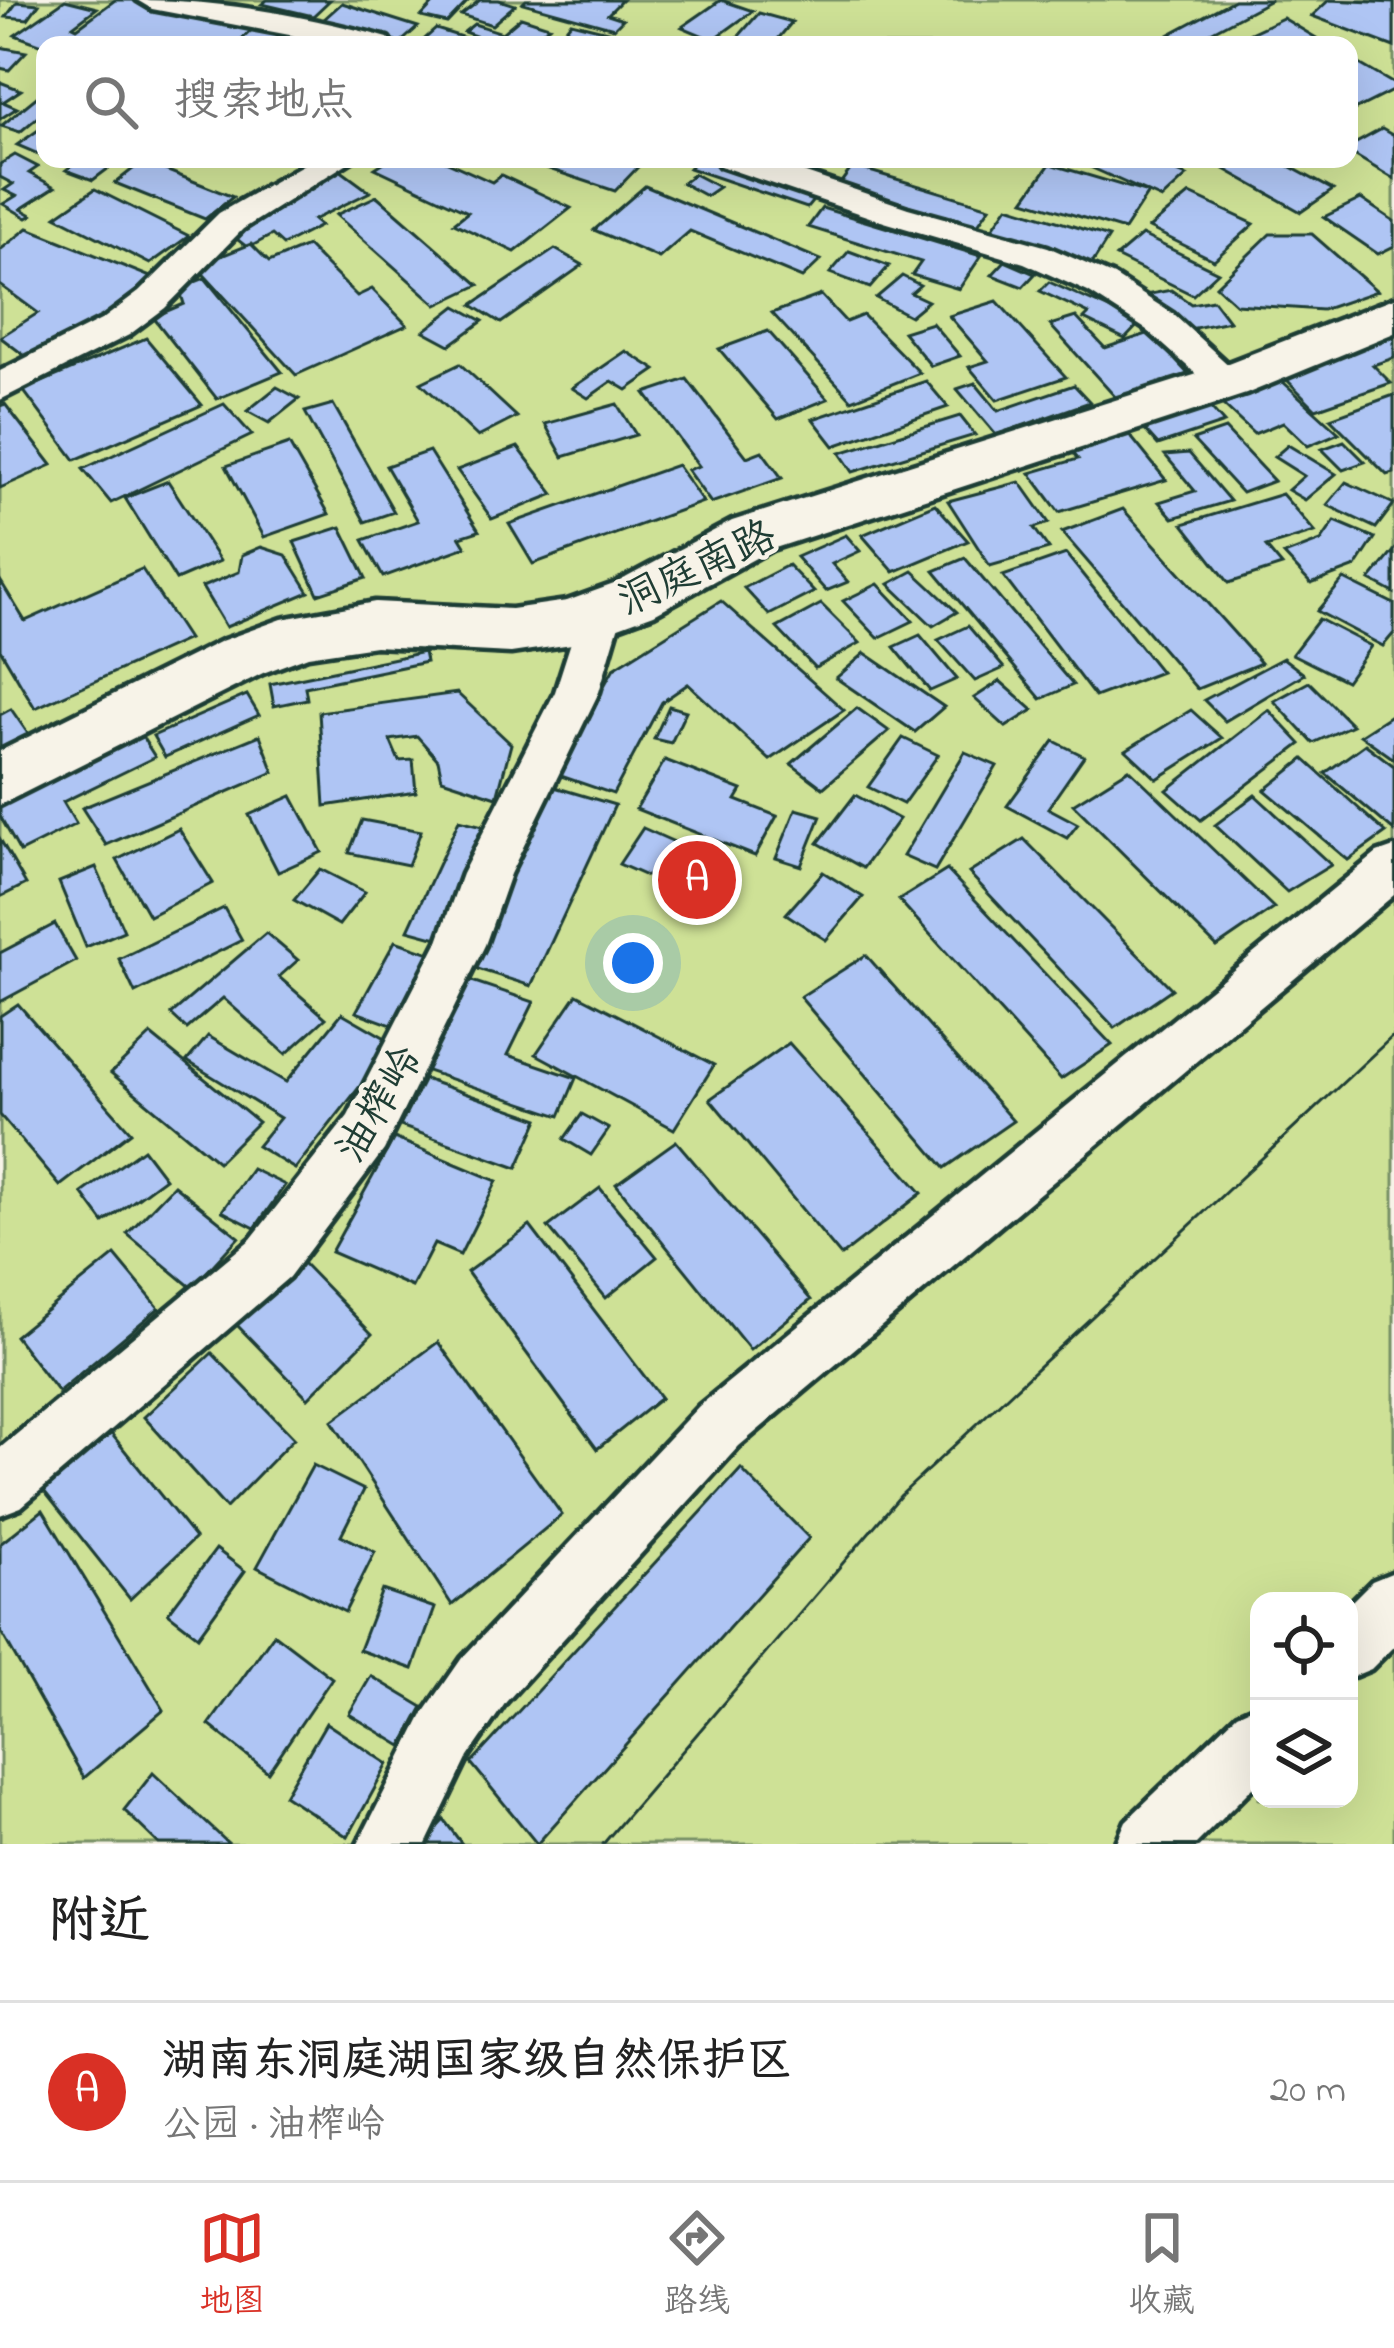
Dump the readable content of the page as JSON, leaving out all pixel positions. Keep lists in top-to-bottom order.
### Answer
{
  "streets": {
    "main road": ["洞庭南路"],
    "street": ["油榨岭"]
  },
  "crossings": [
    ["洞庭南路", "油榨岭"]
  ],
  "page": {
    "search": "搜索地点",
    "pins": "A",
    "heading": "附近",
    "list": [
      {
        "mark": "A",
        "name": "湖南东洞庭湖国家级自然保护区",
        "note": "公园 · 油榨岭",
        "value": "20 m"
      }
    ],
    "nav": ["地图", "路线", "收藏"]
  }
}
